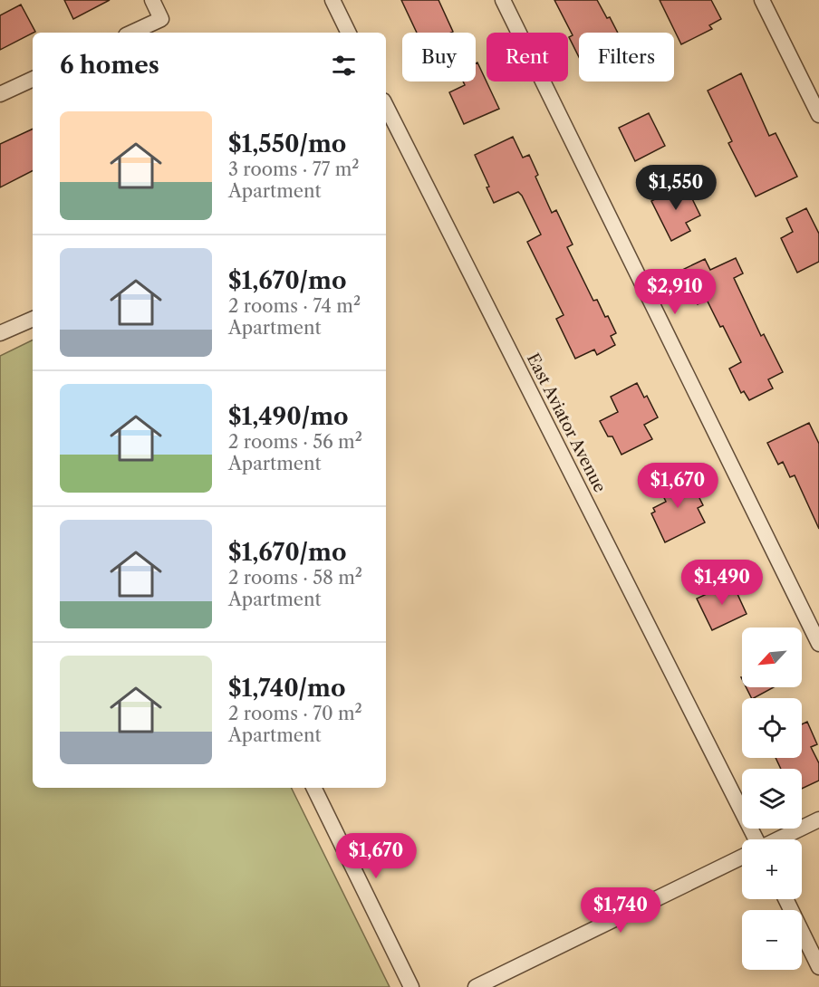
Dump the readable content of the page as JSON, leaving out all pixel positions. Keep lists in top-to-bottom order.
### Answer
{
  "streets": {
    "street": ["East Aviator Avenue"]
  },
  "north": "bottom left",
  "page": {
    "chip": ["Buy", "Rent", "Filters"],
    "heading": "6 homes",
    "list": [
      {
        "name": "$1,550/mo",
        "note": "3 rooms · 77 m² · Apartment"
      },
      {
        "name": "$1,670/mo",
        "note": "2 rooms · 74 m² · Apartment"
      },
      {
        "name": "$1,490/mo",
        "note": "2 rooms · 56 m² · Apartment"
      },
      {
        "name": "$1,670/mo",
        "note": "2 rooms · 58 m² · Apartment"
      },
      {
        "name": "$1,740/mo",
        "note": "2 rooms · 70 m² · Apartment"
      }
    ],
    "price": [
      "$1,550",
      "$2,910",
      "$1,670",
      "$1,490",
      "$1,670",
      "$1,740"
    ],
    "map_buttons": ["+", "−"]
  }
}
